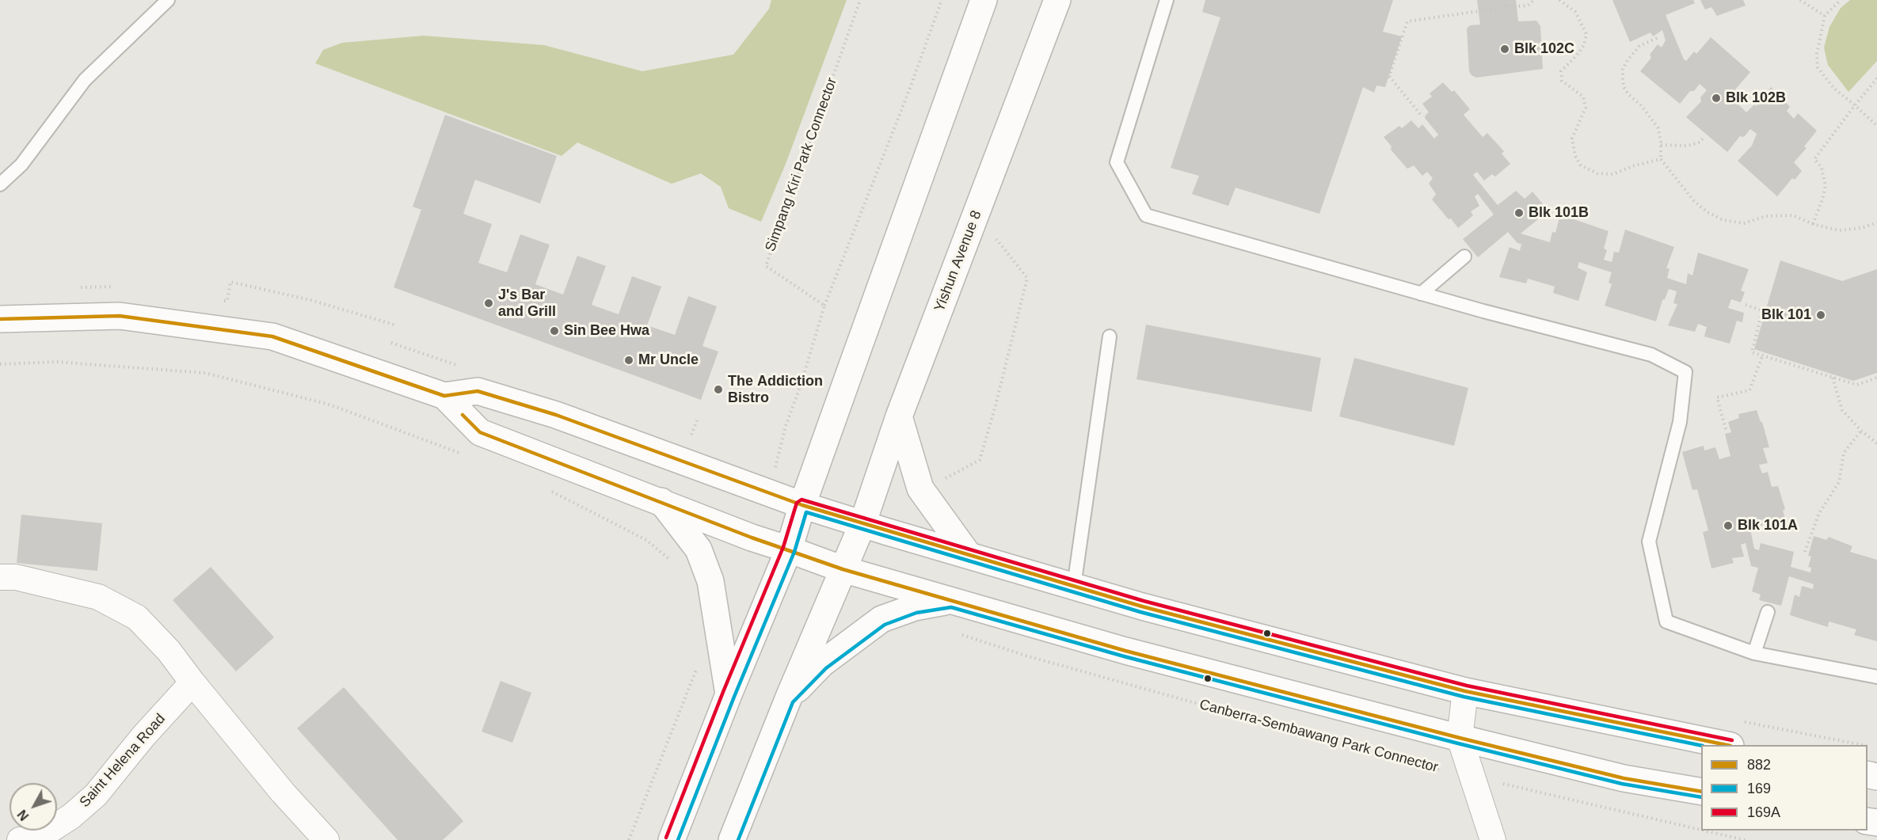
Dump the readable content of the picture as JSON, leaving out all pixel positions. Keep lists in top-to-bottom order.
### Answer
{
  "streets": {
    "main road": ["Yishun Avenue 8"],
    "street": ["Saint Helena Road"],
    "path": ["Simpang Kiri Park Connector", "Canberra-Sembawang Park Connector"]
  },
  "places": [
    "Blk 102C",
    "Blk 102B",
    "Blk 101B",
    "J's Bar and Grill",
    "Blk 101",
    "Sin Bee Hwa",
    "Mr Uncle",
    "The Addiction Bistro",
    "Blk 101A"
  ],
  "lines": ["transit line 882", "transit line 169A", "transit line 169"],
  "legend": ["882", "169", "169A"],
  "north": "bottom left"
}
